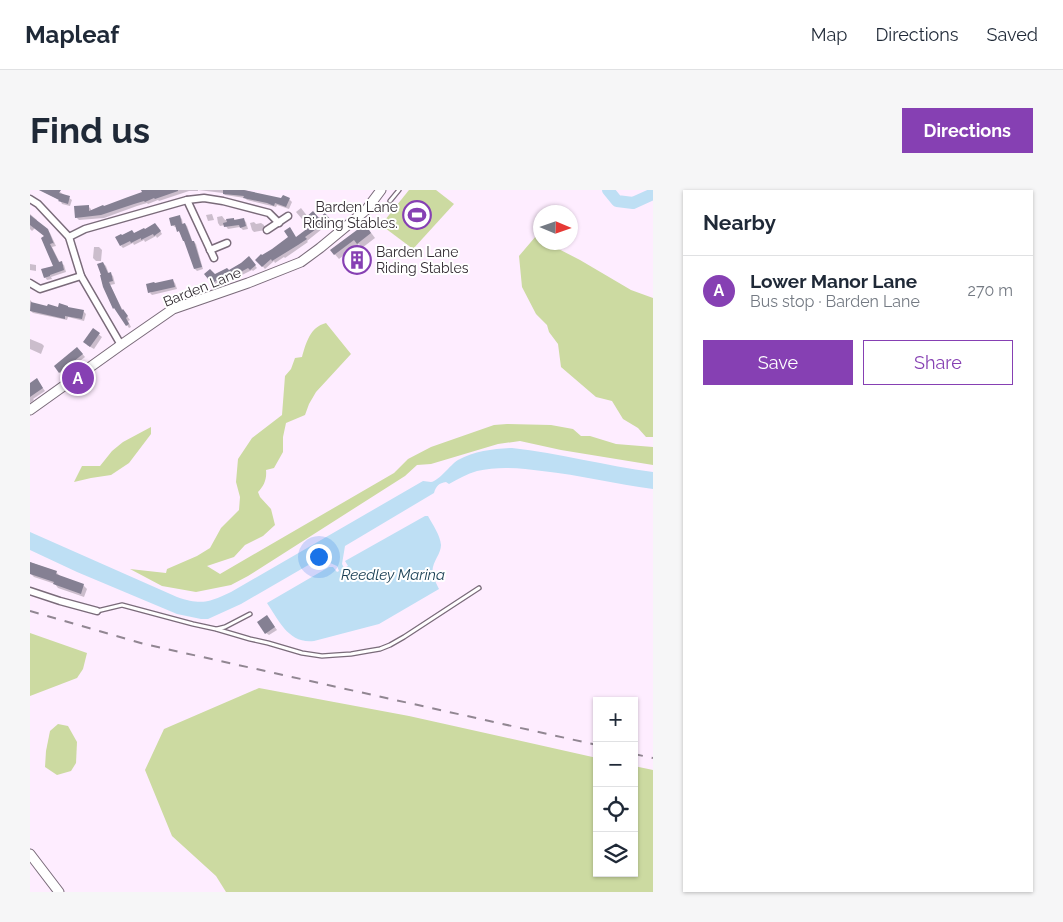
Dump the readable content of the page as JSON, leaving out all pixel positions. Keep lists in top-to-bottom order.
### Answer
{
  "streets": {
    "street": ["Barden Lane"]
  },
  "water": ["Reedley Marina"],
  "places": {
    "sports": ["Barden Lane Riding Stables."],
    "building": ["Barden Lane Riding Stables"]
  },
  "north": "right",
  "page": {
    "header": "Mapleaf",
    "nav": ["Map", "Directions", "Saved"],
    "buttons": [
      "Directions",
      ["Save", "Share"]
    ],
    "title": "Find us",
    "heading": "Nearby",
    "list": [
      {
        "mark": "A",
        "name": "Lower Manor Lane",
        "note": "Bus stop · Barden Lane",
        "value": "270 m"
      }
    ],
    "pins": "A",
    "map_buttons": ["+", "−"]
  }
}
